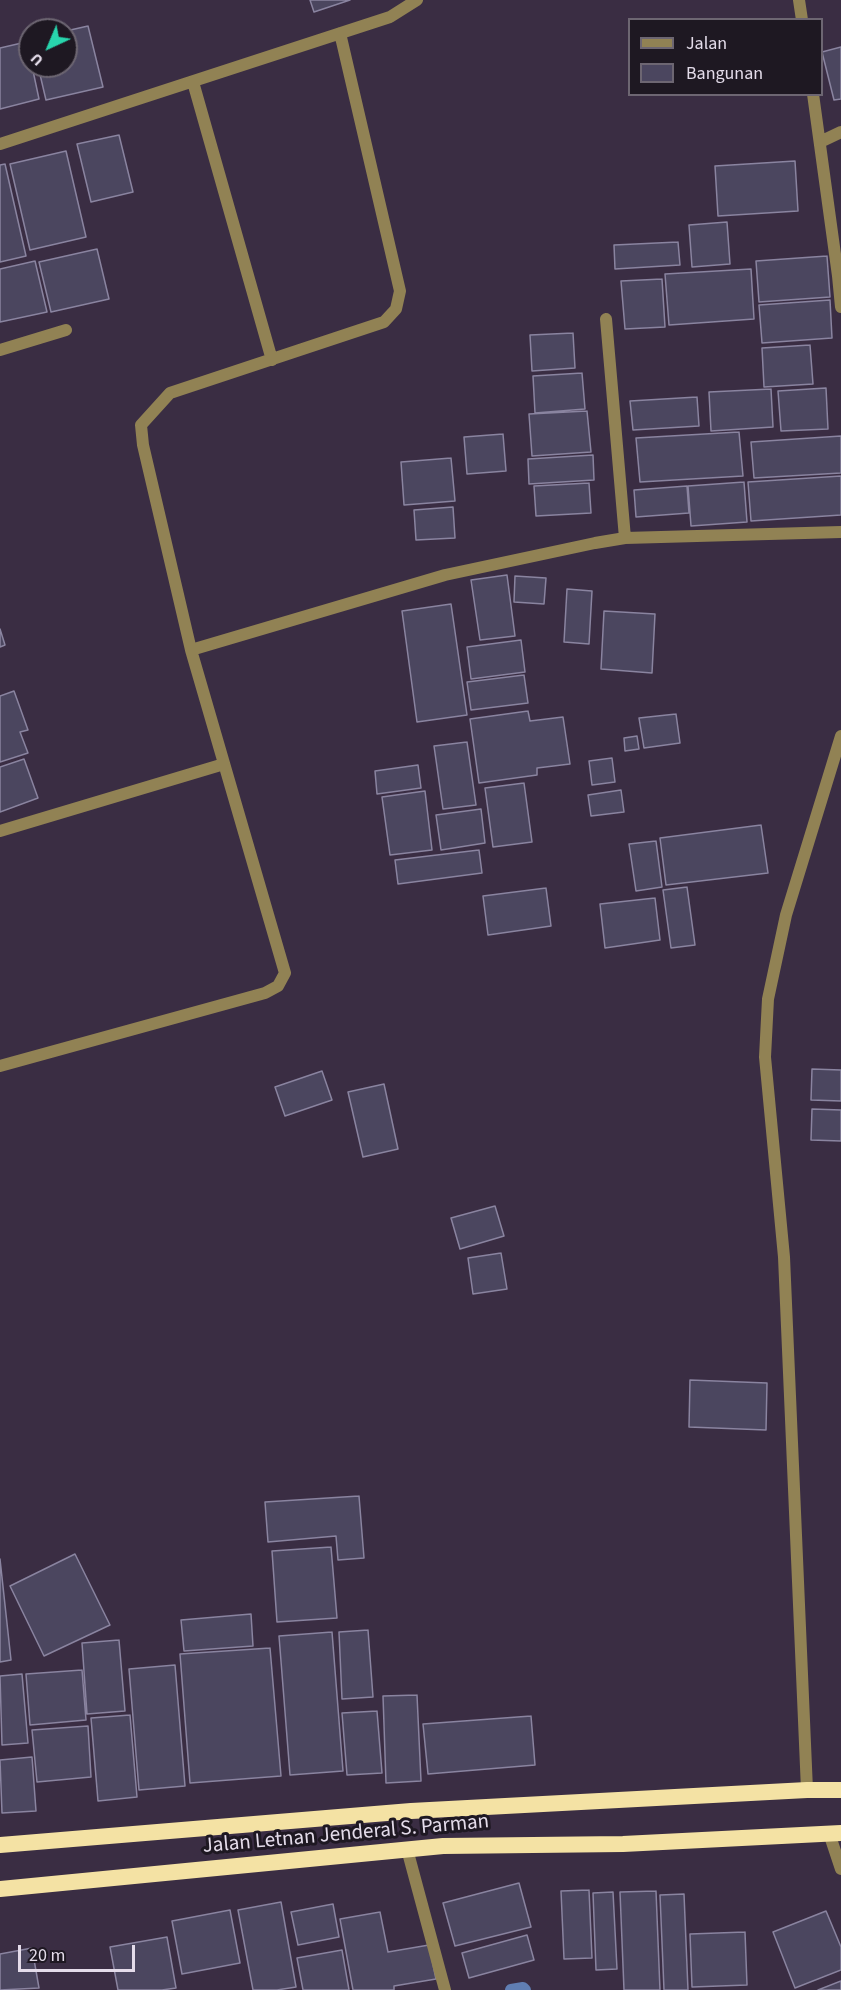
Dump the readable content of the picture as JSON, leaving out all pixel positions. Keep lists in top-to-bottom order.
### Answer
{
  "streets": {
    "highway": ["Jalan Letnan Jenderal S. Parman"]
  },
  "legend": ["Jalan", "Bangunan"],
  "scale_bar": "20 m",
  "north": "bottom left"
}
